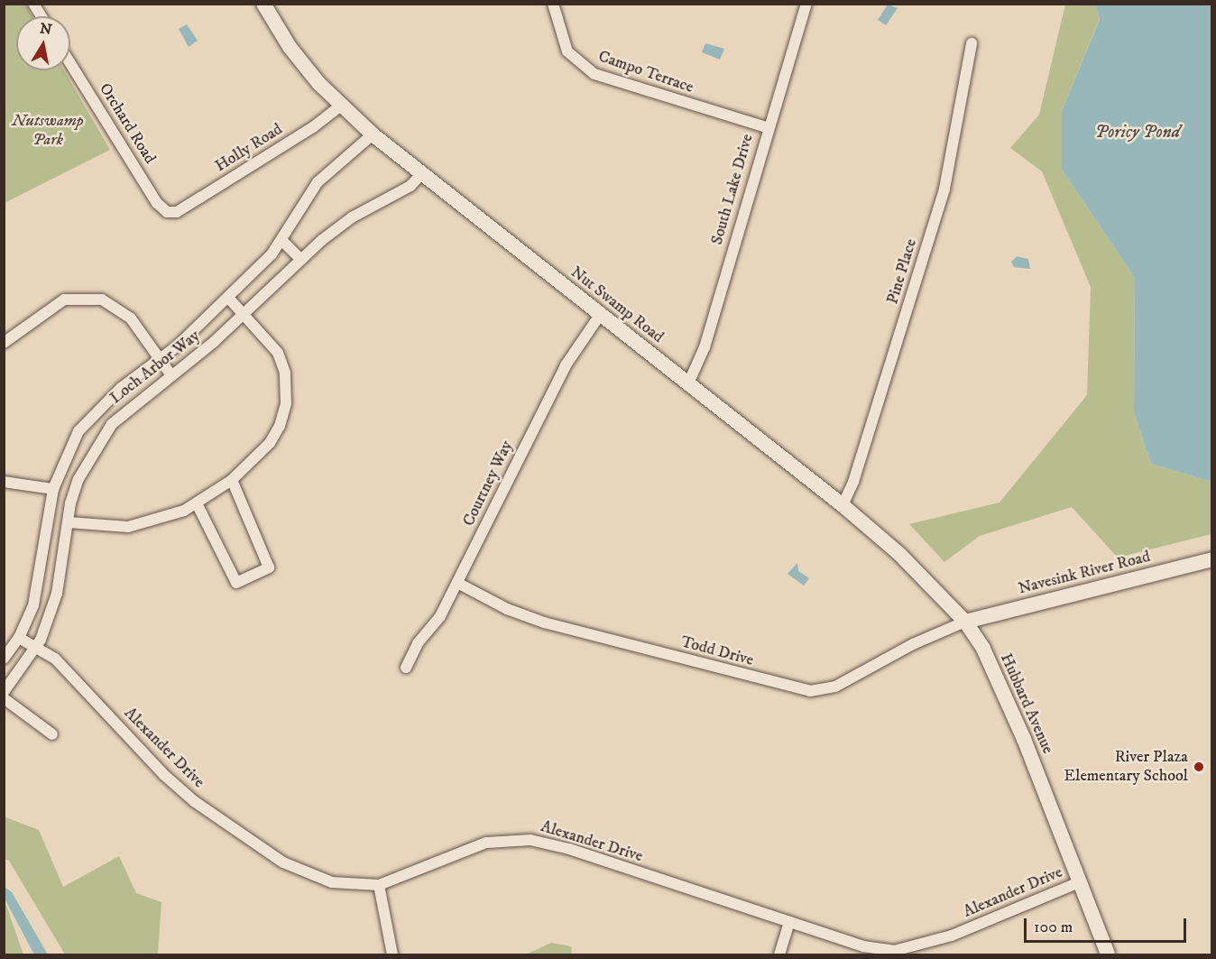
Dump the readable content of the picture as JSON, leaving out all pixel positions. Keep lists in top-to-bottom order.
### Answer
{
  "streets": {
    "main road": ["Nut Swamp Road", "Navesink River Road", "Hubbard Avenue"],
    "street": [
      "Campo Terrace",
      "Orchard Road",
      "Holly Road",
      "South Lake Drive",
      "Pine Place",
      "Loch Arbor Way",
      "Courtney Way",
      "Todd Drive",
      "Alexander Drive"
    ]
  },
  "crossings": [
    ["Campo Terrace", "South Lake Drive"],
    ["Orchard Road", "Holly Road"],
    ["Holly Road", "Nut Swamp Road"],
    ["South Lake Drive", "Nut Swamp Road"],
    ["Pine Place", "Nut Swamp Road"],
    ["Nut Swamp Road", "Loch Arbor Way"],
    ["Nut Swamp Road", "Courtney Way"],
    ["Nut Swamp Road", "Navesink River Road"],
    ["Nut Swamp Road", "Todd Drive"],
    ["Nut Swamp Road", "Hubbard Avenue"],
    ["Loch Arbor Way", "Alexander Drive"],
    ["Courtney Way", "Todd Drive"],
    ["Navesink River Road", "Todd Drive"],
    ["Navesink River Road", "Hubbard Avenue"],
    ["Todd Drive", "Hubbard Avenue"],
    ["Hubbard Avenue", "Alexander Drive"]
  ],
  "water": ["Poricy Pond"],
  "parks": ["Nutswamp Park"],
  "places": ["River Plaza Elementary School"],
  "scale_bar": "100 m",
  "north": "top"
}
